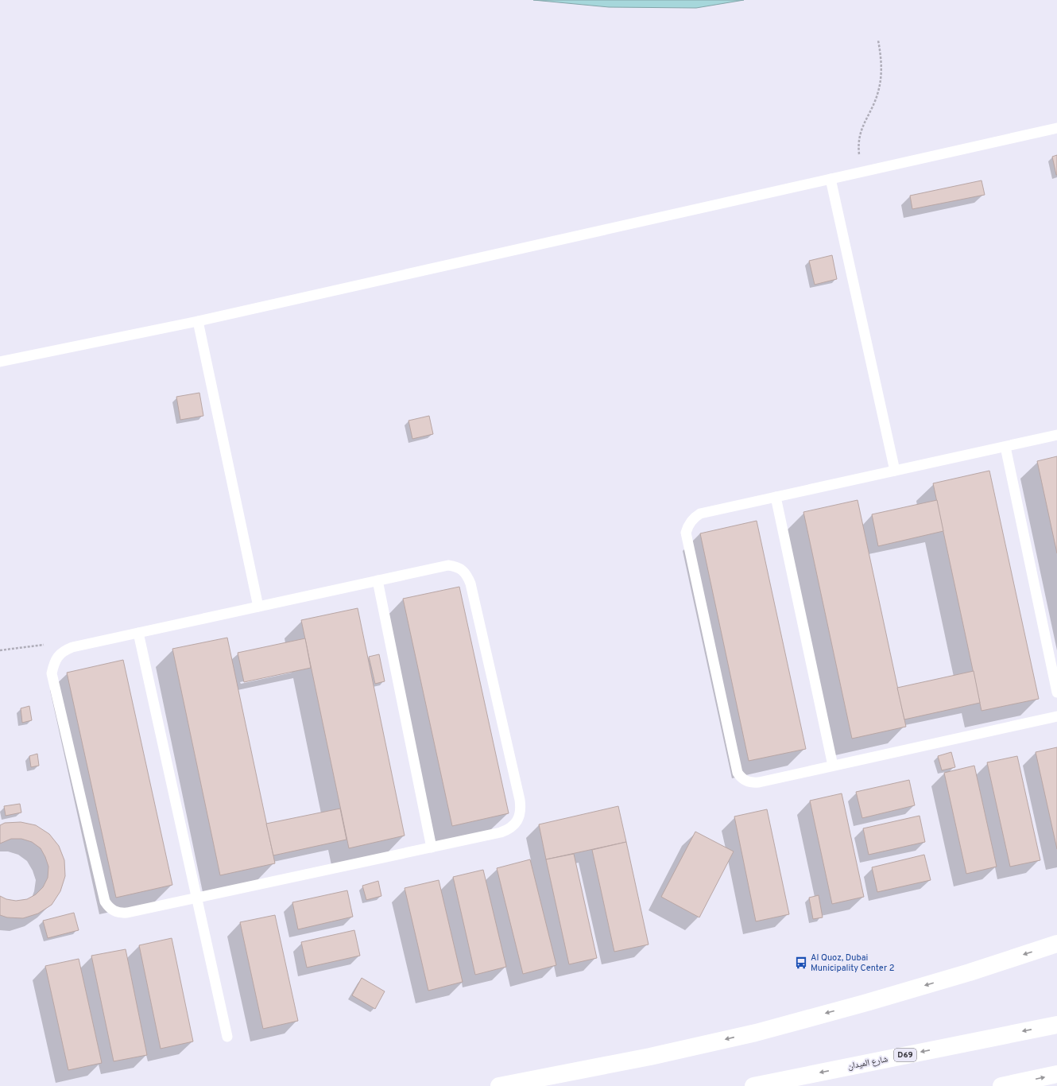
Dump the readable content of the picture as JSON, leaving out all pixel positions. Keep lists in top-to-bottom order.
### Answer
{
  "streets": {
    "main road": ["D69", "شارع الميدان"]
  },
  "places": {
    "bus stop": ["Al Quoz, Dubai Municipality Center 2"]
  }
}
